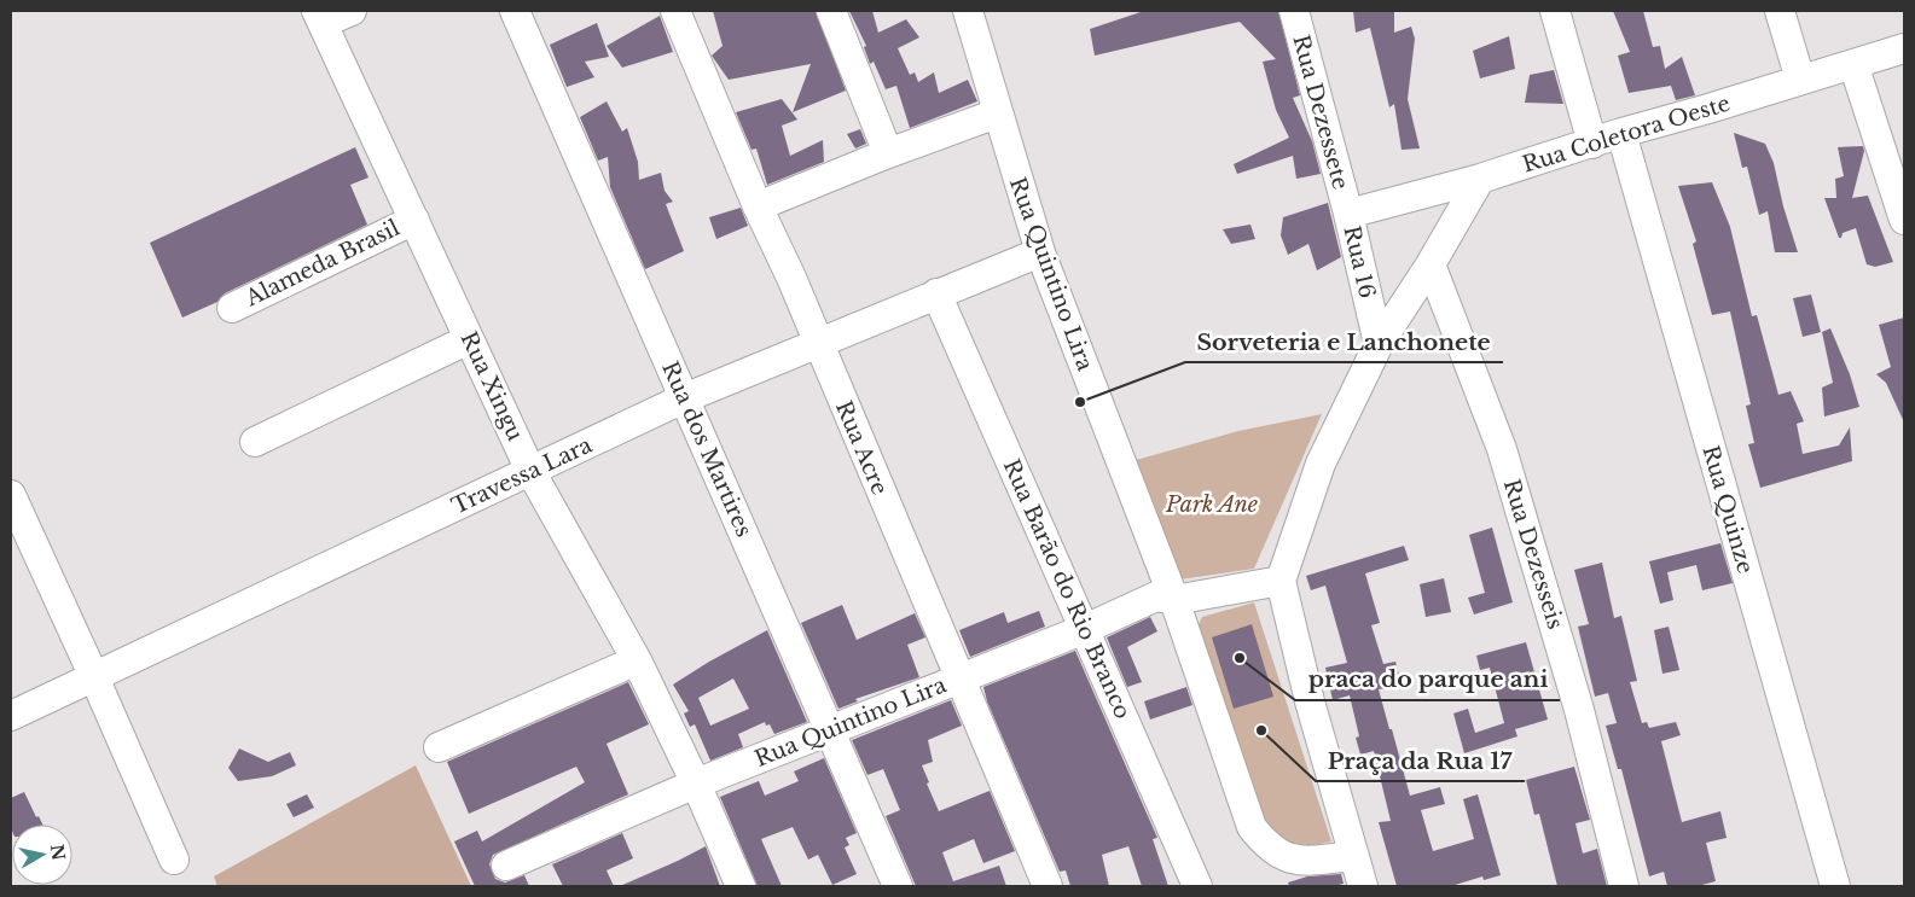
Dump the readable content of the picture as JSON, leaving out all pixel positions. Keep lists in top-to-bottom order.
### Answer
{
  "streets": {
    "street": [
      "Rua Dezessete",
      "Rua Coletora Oeste",
      "Rua 16",
      "Alameda Brasil",
      "Rua Quintino Lira",
      "Rua Xingu",
      "Rua Acre",
      "Rua dos Martires",
      "Travessa Lara",
      "Rua Quinze",
      "Rua Dezesseis",
      "Rua Barão do Rio Branco"
    ]
  },
  "crossings": [
    ["Rua Dezessete", "Rua Coletora Oeste"],
    ["Rua Dezessete", "Rua 16"],
    ["Rua Coletora Oeste", "Rua 16"],
    ["Rua Coletora Oeste", "Rua Quinze"],
    ["Alameda Brasil", "Rua Xingu"],
    ["Rua Quintino Lira", "Rua Xingu"],
    ["Rua Quintino Lira", "Rua Acre"],
    ["Rua Quintino Lira", "Rua dos Martires"],
    ["Rua Quintino Lira", "Travessa Lara"],
    ["Rua Quintino Lira", "Rua Barão do Rio Branco"],
    ["Rua Xingu", "Travessa Lara"],
    ["Rua Acre", "Travessa Lara"],
    ["Rua dos Martires", "Travessa Lara"],
    ["Travessa Lara", "Rua Barão do Rio Branco"]
  ],
  "parks": ["Park Ane"],
  "places": ["Sorveteria e Lanchonete", "praca do parque ani", "Praça da Rua 17"],
  "north": "right"
}
